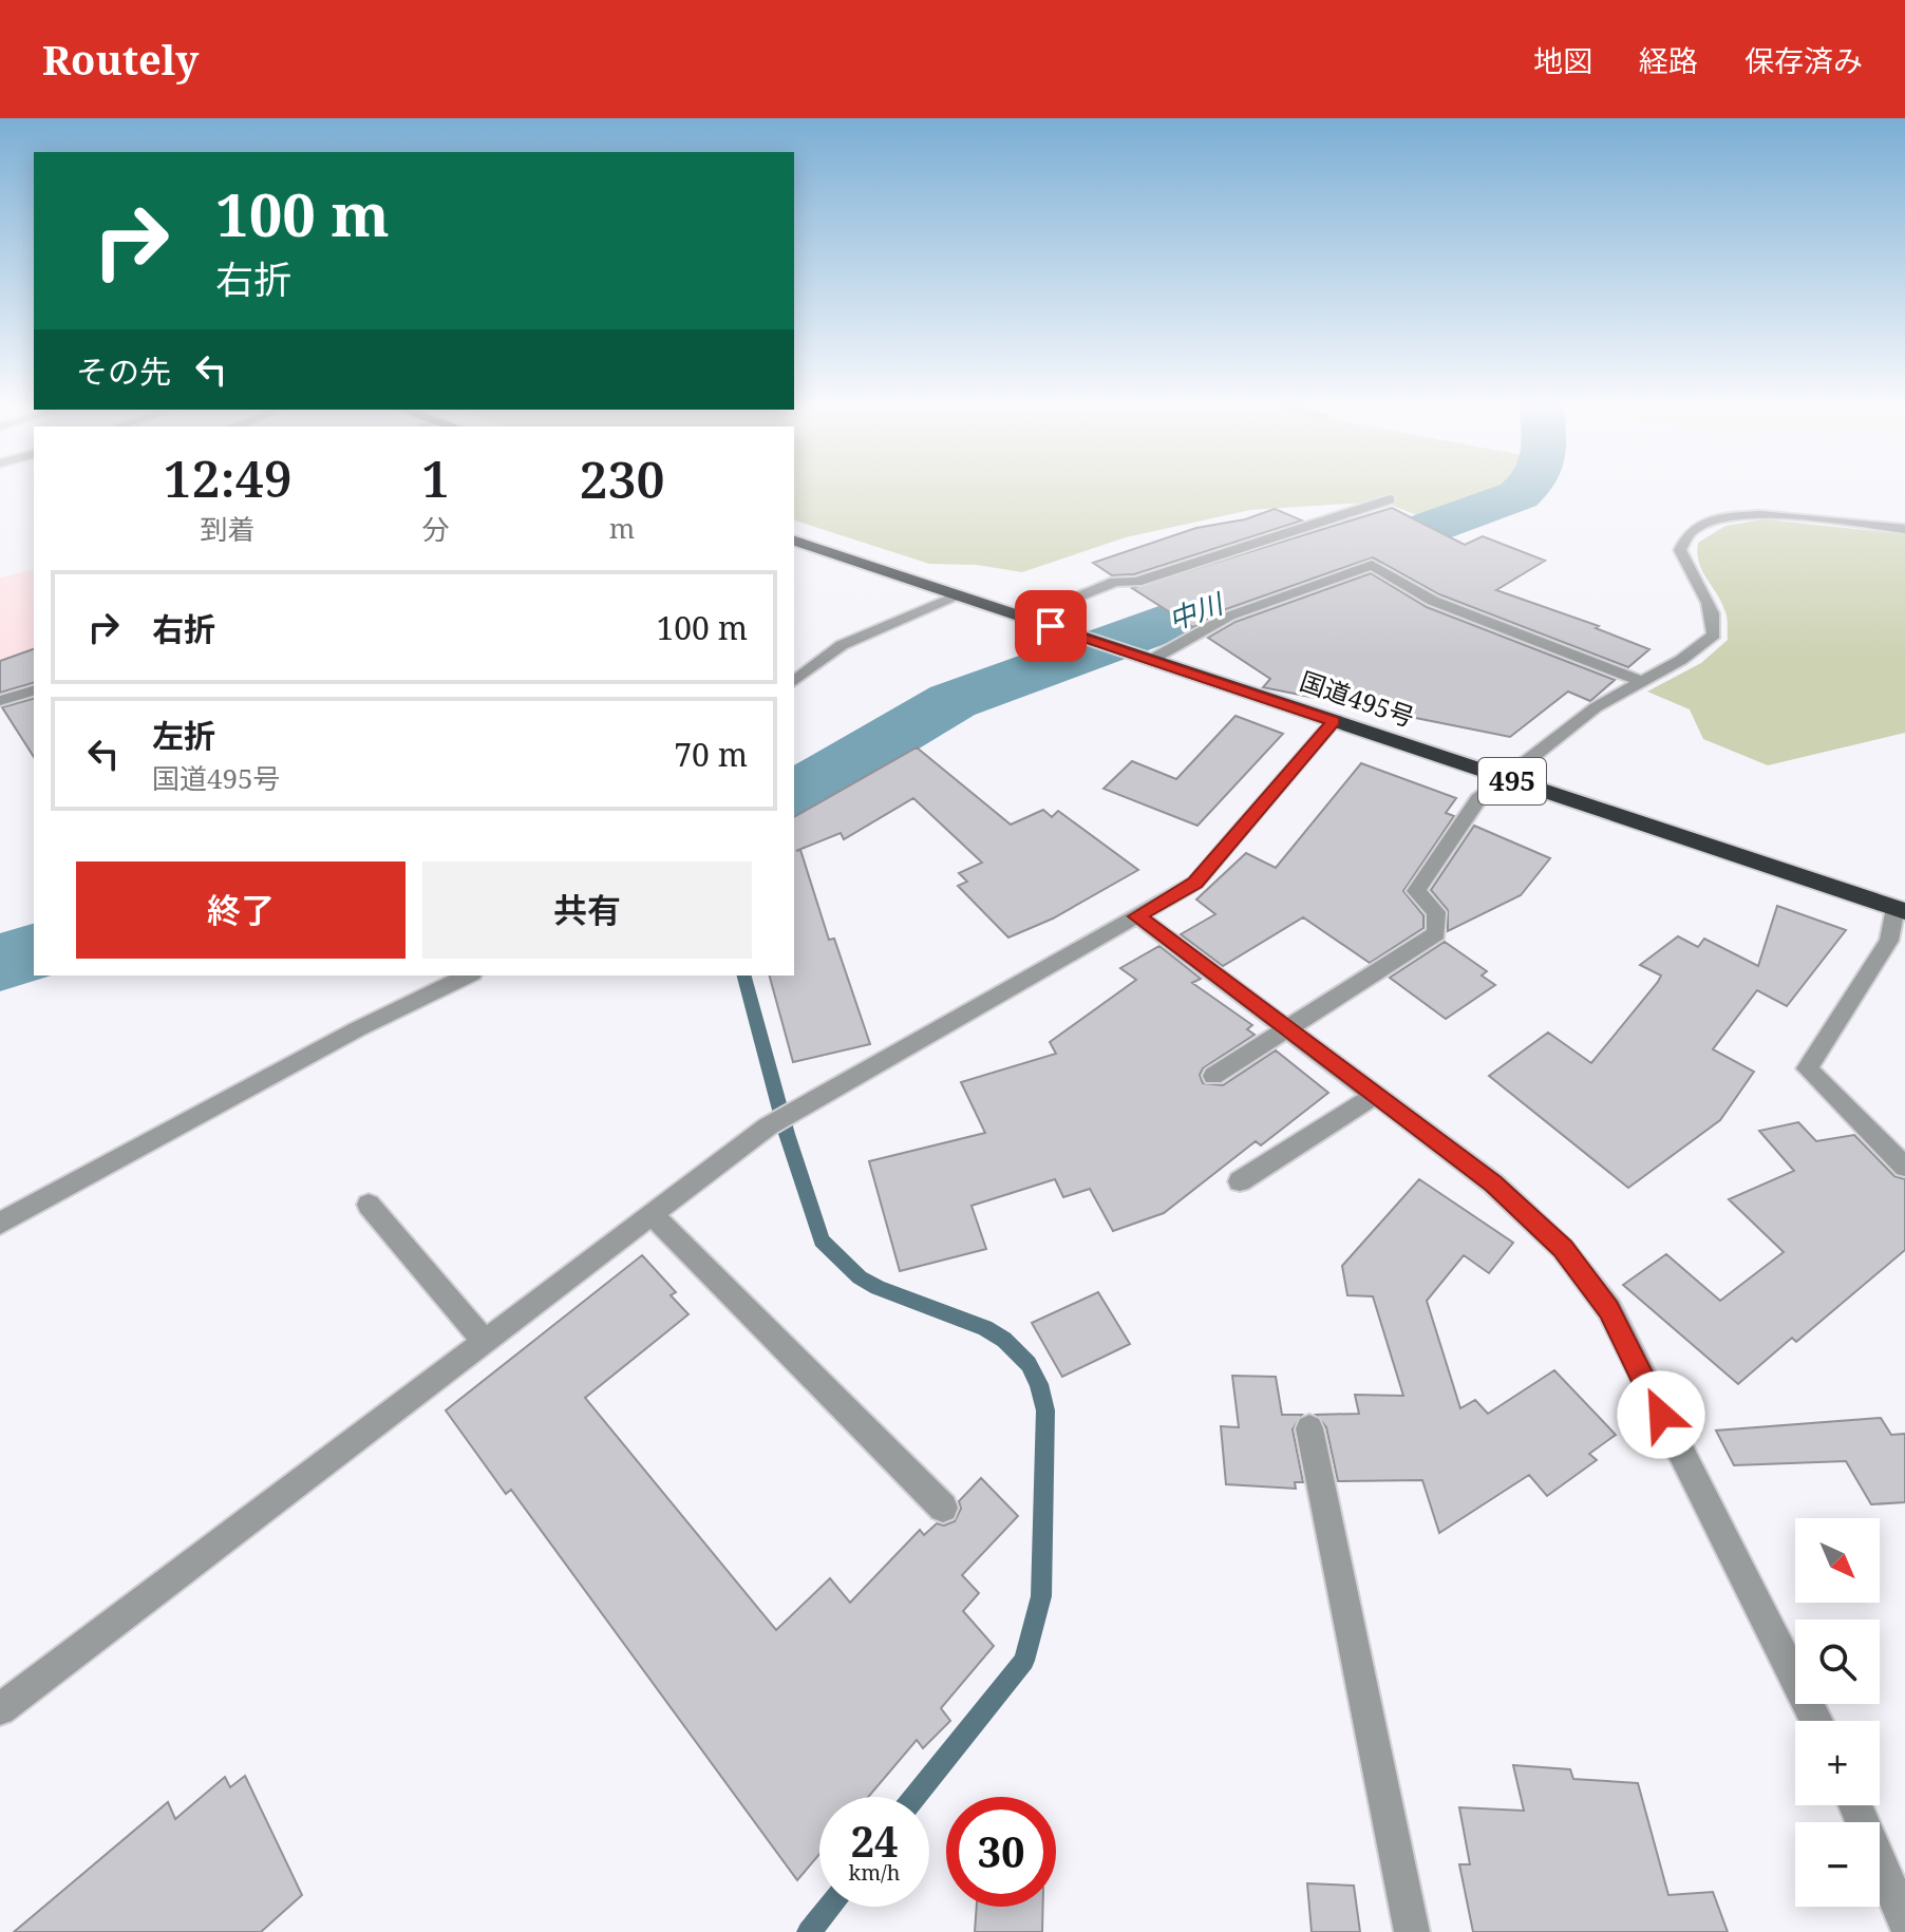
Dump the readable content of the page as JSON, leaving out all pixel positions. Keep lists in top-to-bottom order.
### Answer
{
  "streets": {
    "highway": ["国道495号", "495"]
  },
  "water": ["中川"],
  "north": "bottom right",
  "page": {
    "header": "Routely",
    "nav": ["地図", "経路", "保存済み"],
    "turn": ["100 m", "右折"],
    "then": "その先",
    "eta": [
      "12:49",
      "到着",
      "1",
      "分",
      "230",
      "m"
    ],
    "list": [
      {
        "name": "右折",
        "value": "100 m"
      },
      {
        "name": "左折",
        "note": "国道495号",
        "value": "70 m"
      }
    ],
    "buttons": ["終了", "共有"],
    "map_buttons": ["+", "−"],
    "speed": "24 km/h",
    "limit": "30"
  }
}
